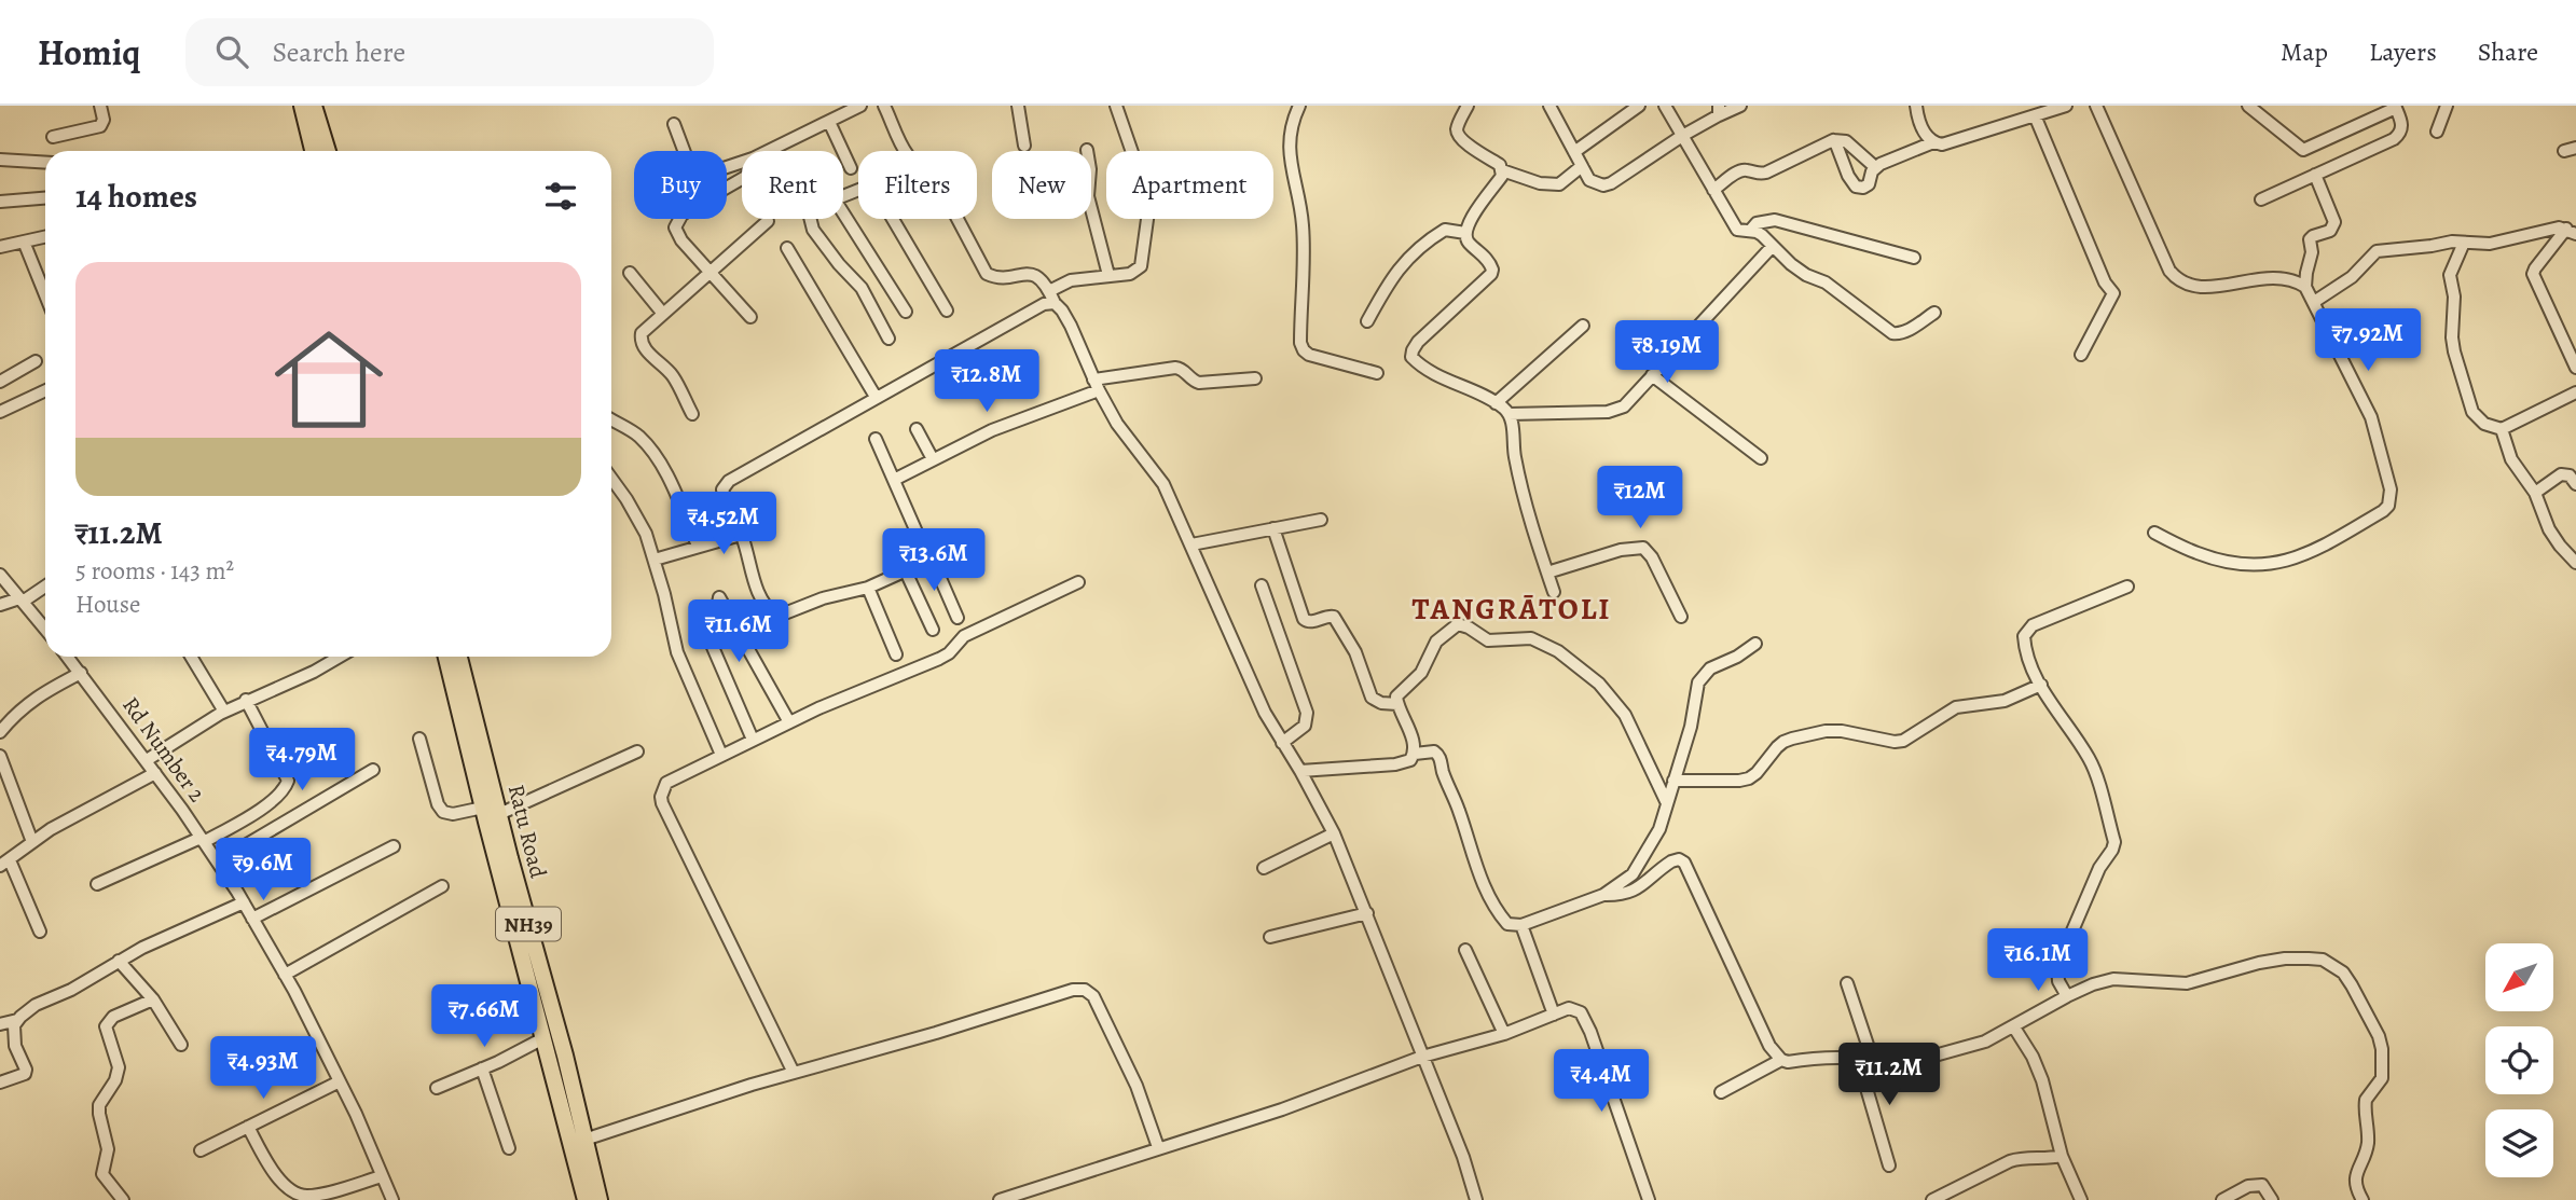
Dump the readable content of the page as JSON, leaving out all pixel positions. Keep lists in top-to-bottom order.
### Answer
{
  "streets": {
    "main road": ["Ratu Road", "NH39"],
    "street": ["Rd Number 2"]
  },
  "districts": ["TANGRĀTOLI"],
  "north": "bottom left",
  "page": {
    "header": "Homiq",
    "search": "Search here",
    "nav": ["Map", "Layers", "Share"],
    "chip": [
      "Buy",
      "Rent",
      "Filters",
      "New",
      "Apartment"
    ],
    "heading": "14 homes",
    "list": [
      {
        "name": "₹11.2M",
        "note": "5 rooms · 143 m² · House"
      }
    ],
    "price": [
      "₹7.92M",
      "₹8.19M",
      "₹12.8M",
      "₹12M",
      "₹4.52M",
      "₹13.6M",
      "₹11.6M",
      "₹4.79M",
      "₹9.6M",
      "₹16.1M",
      "₹7.66M",
      "₹4.93M",
      "₹11.2M",
      "₹4.4M"
    ]
  }
}
